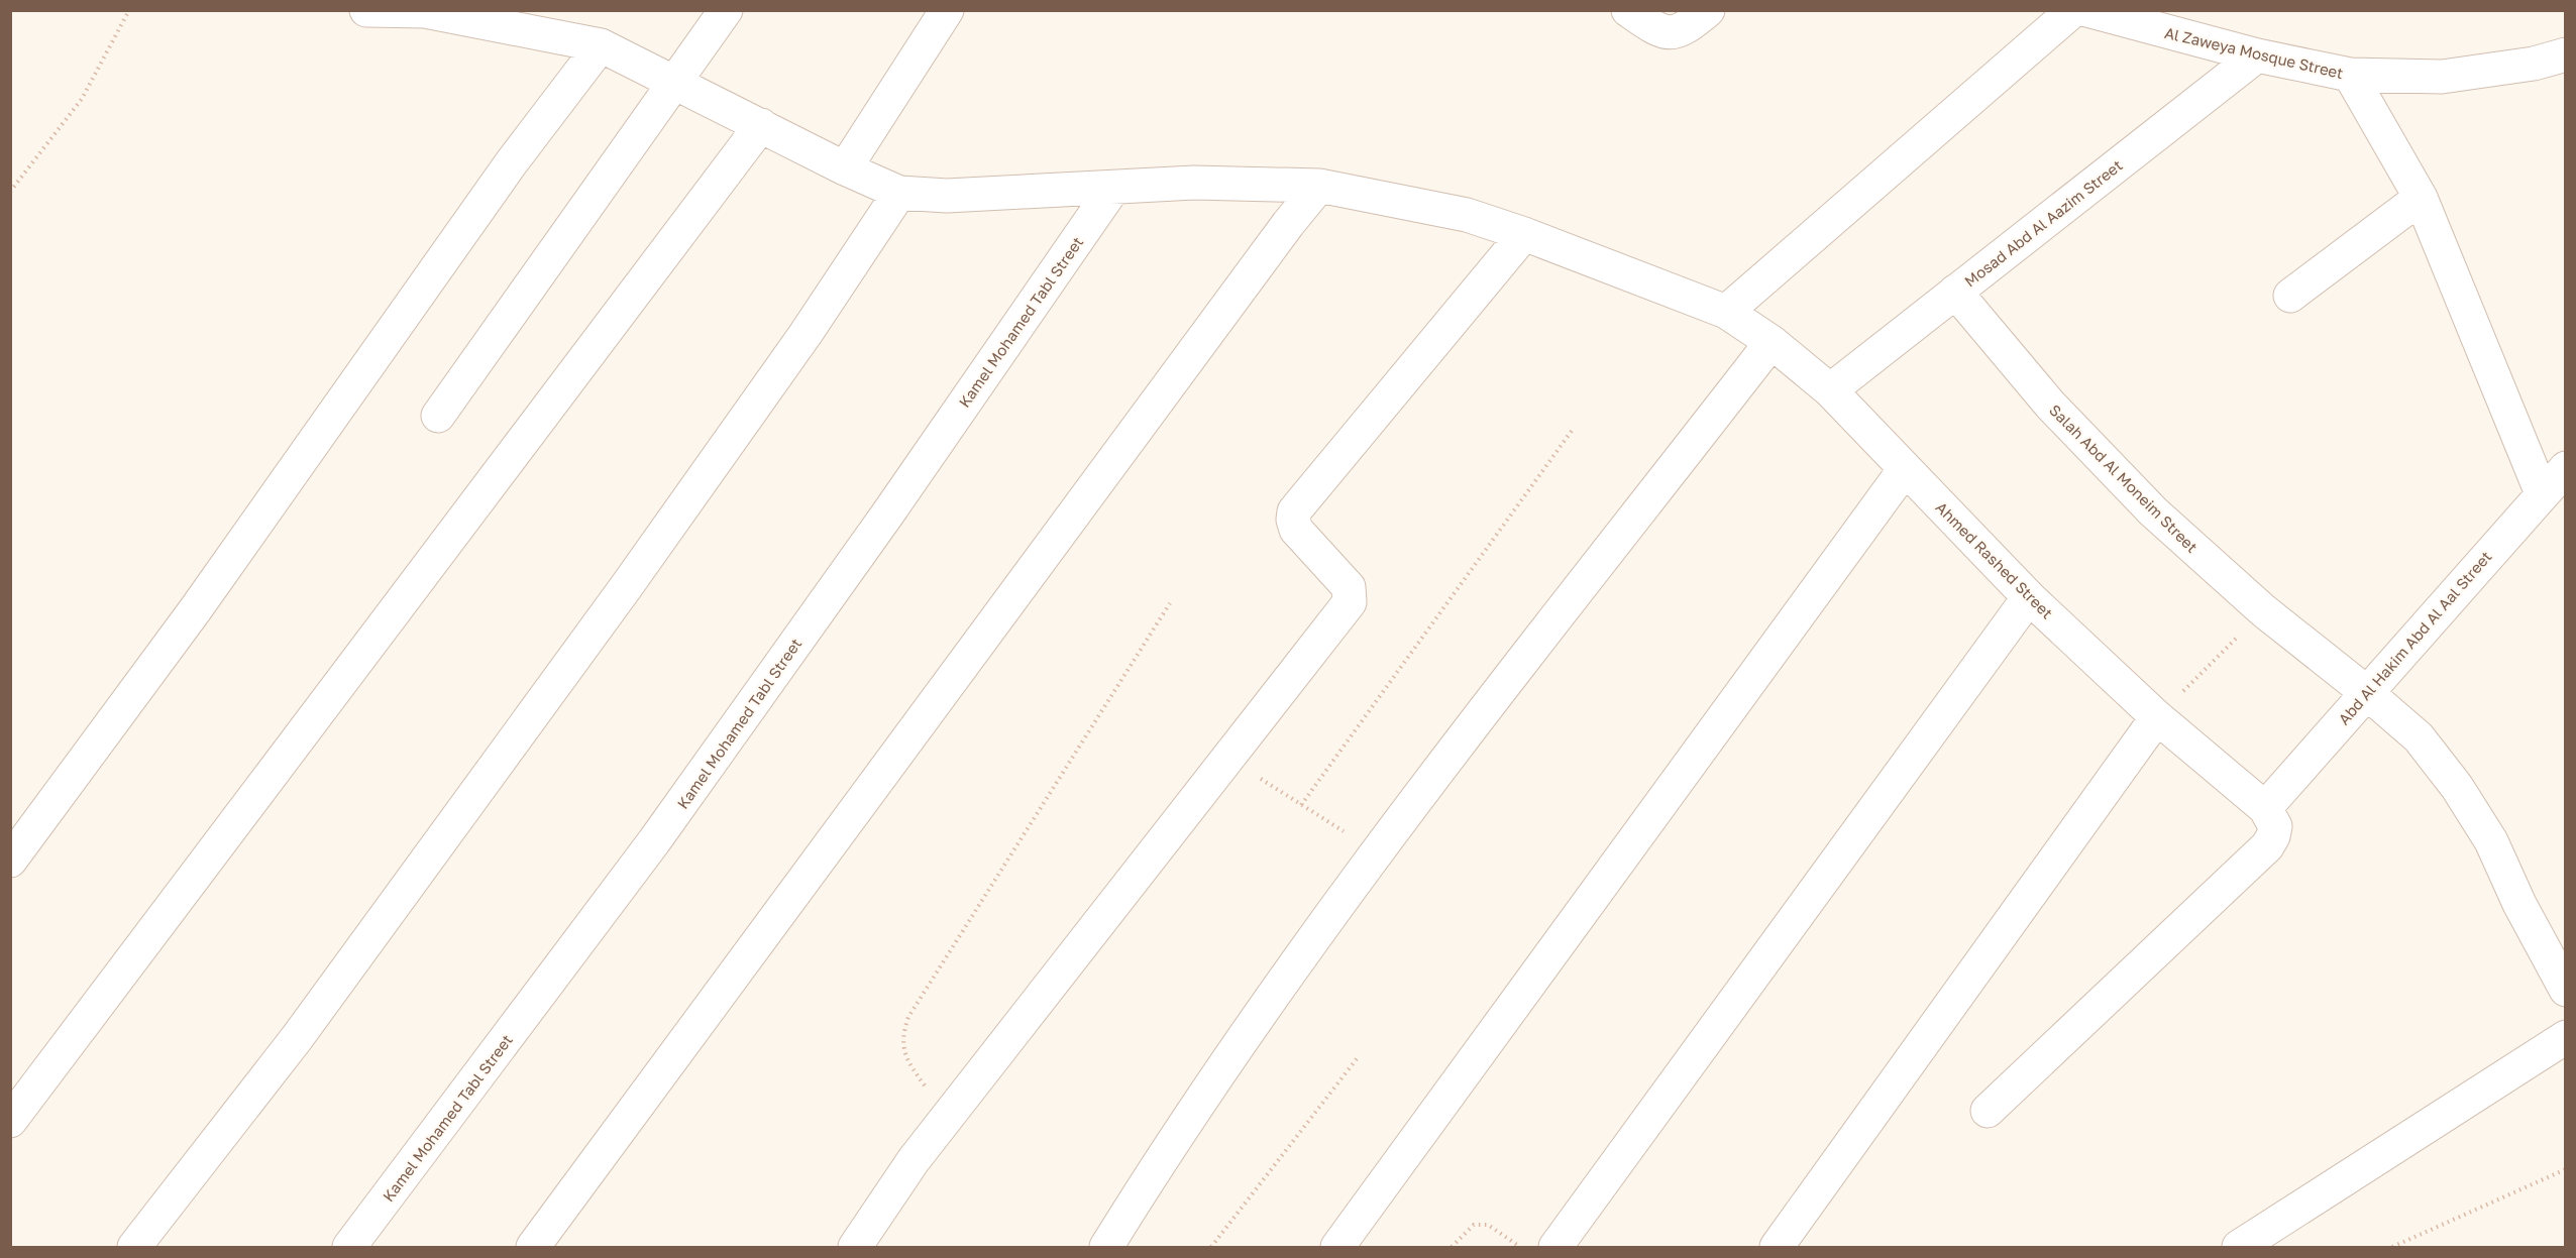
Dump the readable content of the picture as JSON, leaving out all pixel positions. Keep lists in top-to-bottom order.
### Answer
{
  "streets": {
    "street": [
      "Al Zaweya Mosque Street",
      "Mosad Abd Al Aazim Street",
      "Kamel Mohamed Tabl Street",
      "Salah Abd Al Moneim Street",
      "Ahmed Rashed Street",
      "Abd Al Hakim Abd Al Aal Street"
    ]
  },
  "crossings": [
    ["Al Zaweya Mosque Street", "Mosad Abd Al Aazim Street"],
    ["Mosad Abd Al Aazim Street", "Salah Abd Al Moneim Street"],
    ["Mosad Abd Al Aazim Street", "Ahmed Rashed Street"],
    ["Kamel Mohamed Tabl Street", "Ahmed Rashed Street"],
    ["Salah Abd Al Moneim Street", "Abd Al Hakim Abd Al Aal Street"],
    ["Ahmed Rashed Street", "Abd Al Hakim Abd Al Aal Street"]
  ]
}
